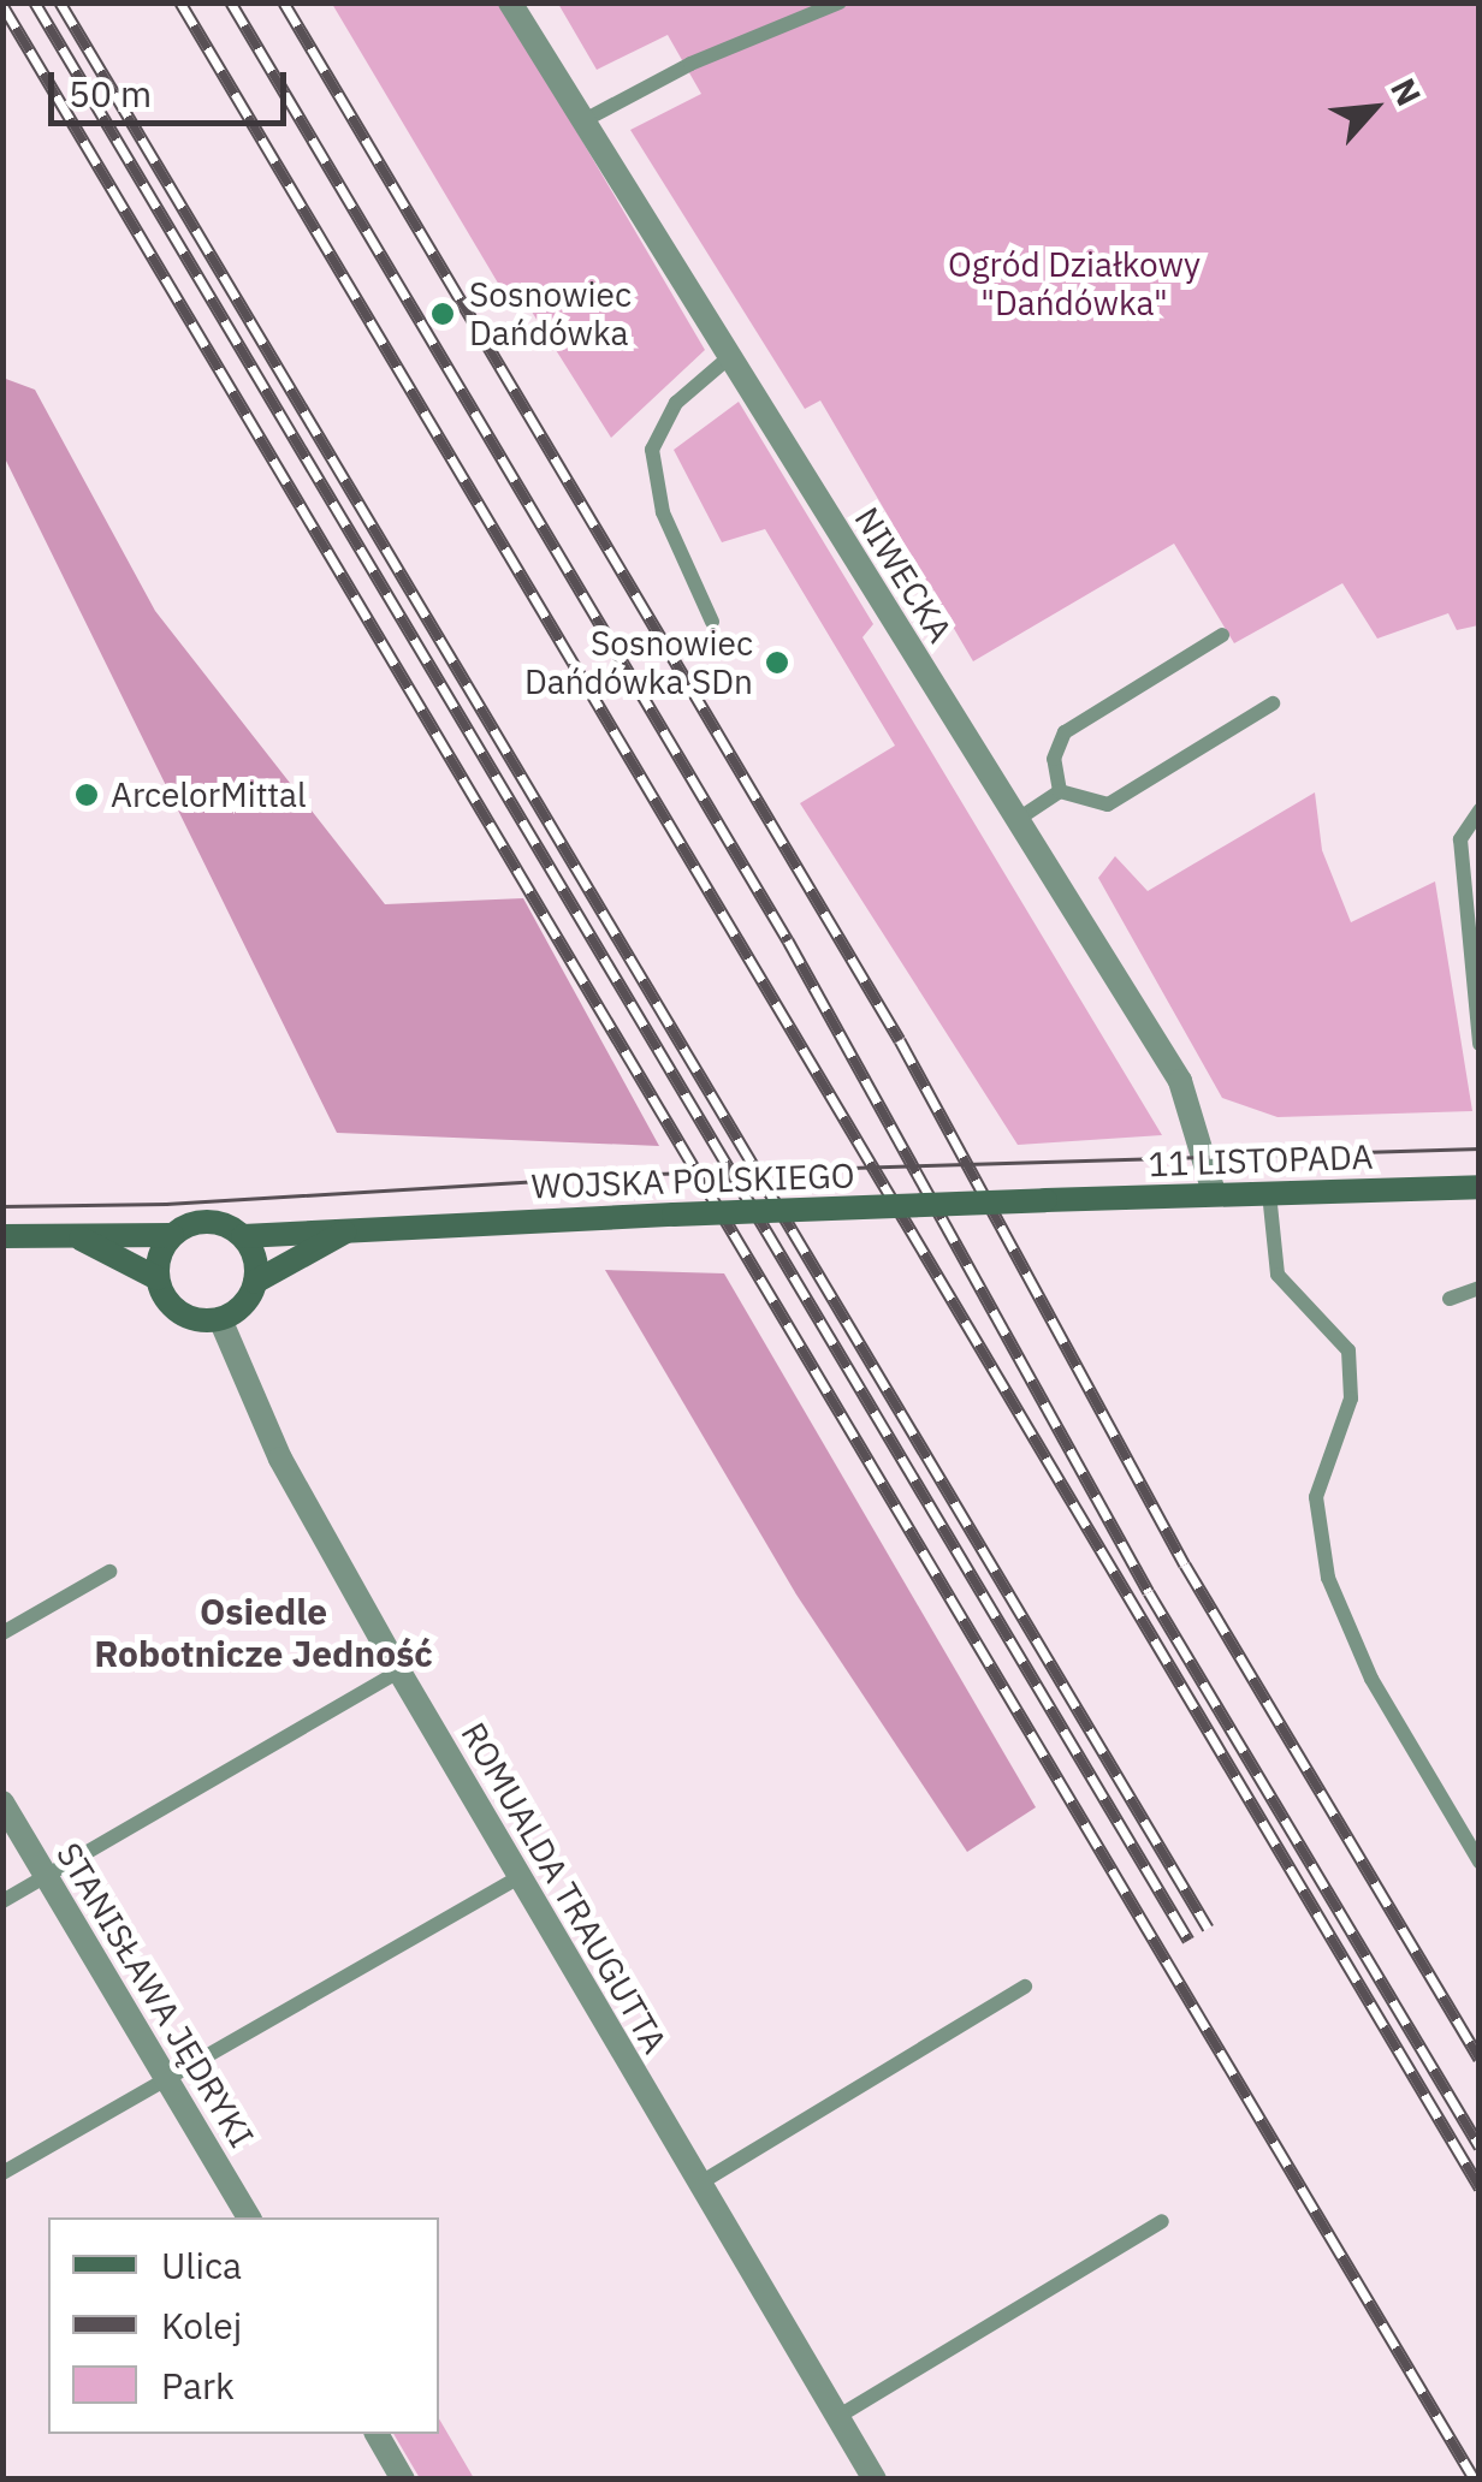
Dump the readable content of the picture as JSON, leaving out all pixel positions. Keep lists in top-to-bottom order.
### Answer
{
  "streets": {
    "main road": ["11 LISTOPADA", "WOJSKA POLSKIEGO"],
    "street": ["NIWECKA", "ROMUALDA TRAUGUTTA", "STANISŁAWA JĘDRYKI"]
  },
  "crossings": [
    ["NIWECKA", "11 LISTOPADA"],
    ["11 LISTOPADA", "WOJSKA POLSKIEGO"],
    ["WOJSKA POLSKIEGO", "ROMUALDA TRAUGUTTA"]
  ],
  "districts": ["Osiedle Robotnicze Jedność"],
  "parks": ["Ogród Działkowy \"Dańdówka\""],
  "places": ["Sosnowiec Dańdówka", "Sosnowiec Dańdówka SDn", "ArcelorMittal"],
  "legend": ["Ulica", "Kolej", "Park"],
  "scale_bar": "50 m",
  "north": "top right"
}
